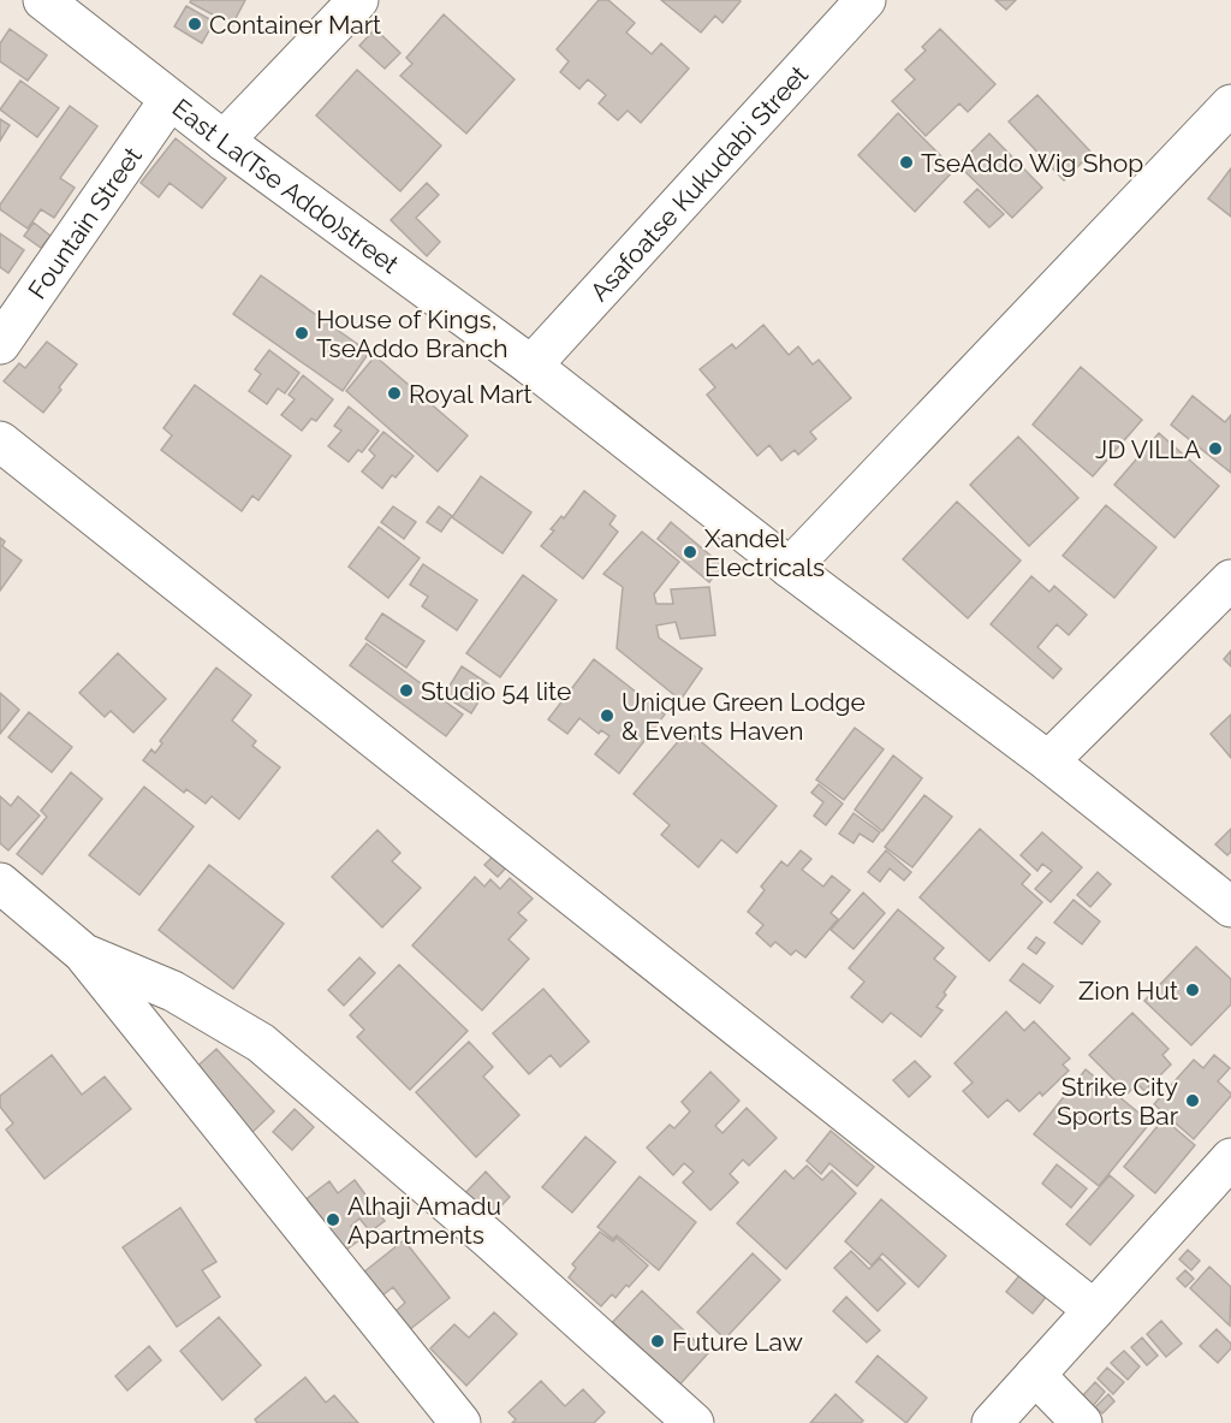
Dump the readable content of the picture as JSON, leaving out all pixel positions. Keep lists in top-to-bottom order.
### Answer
{
  "streets": {
    "street": ["Asafoatse Kukudabi Street", "East La(Tse Addo)street", "Fountain Street"]
  },
  "crossings": [
    ["Asafoatse Kukudabi Street", "East La(Tse Addo)street"],
    ["East La(Tse Addo)street", "Fountain Street"]
  ],
  "places": [
    "Container Mart",
    "TseAddo Wig Shop",
    "House of Kings, TseAddo Branch",
    "Royal Mart",
    "JD VILLA",
    "Xandel Electricals",
    "Studio 54 lite",
    "Unique Green Lodge & Events Haven",
    "Zion Hut",
    "Strike City Sports Bar",
    "Alhaji Amadu Apartments",
    "Future Law"
  ]
}
